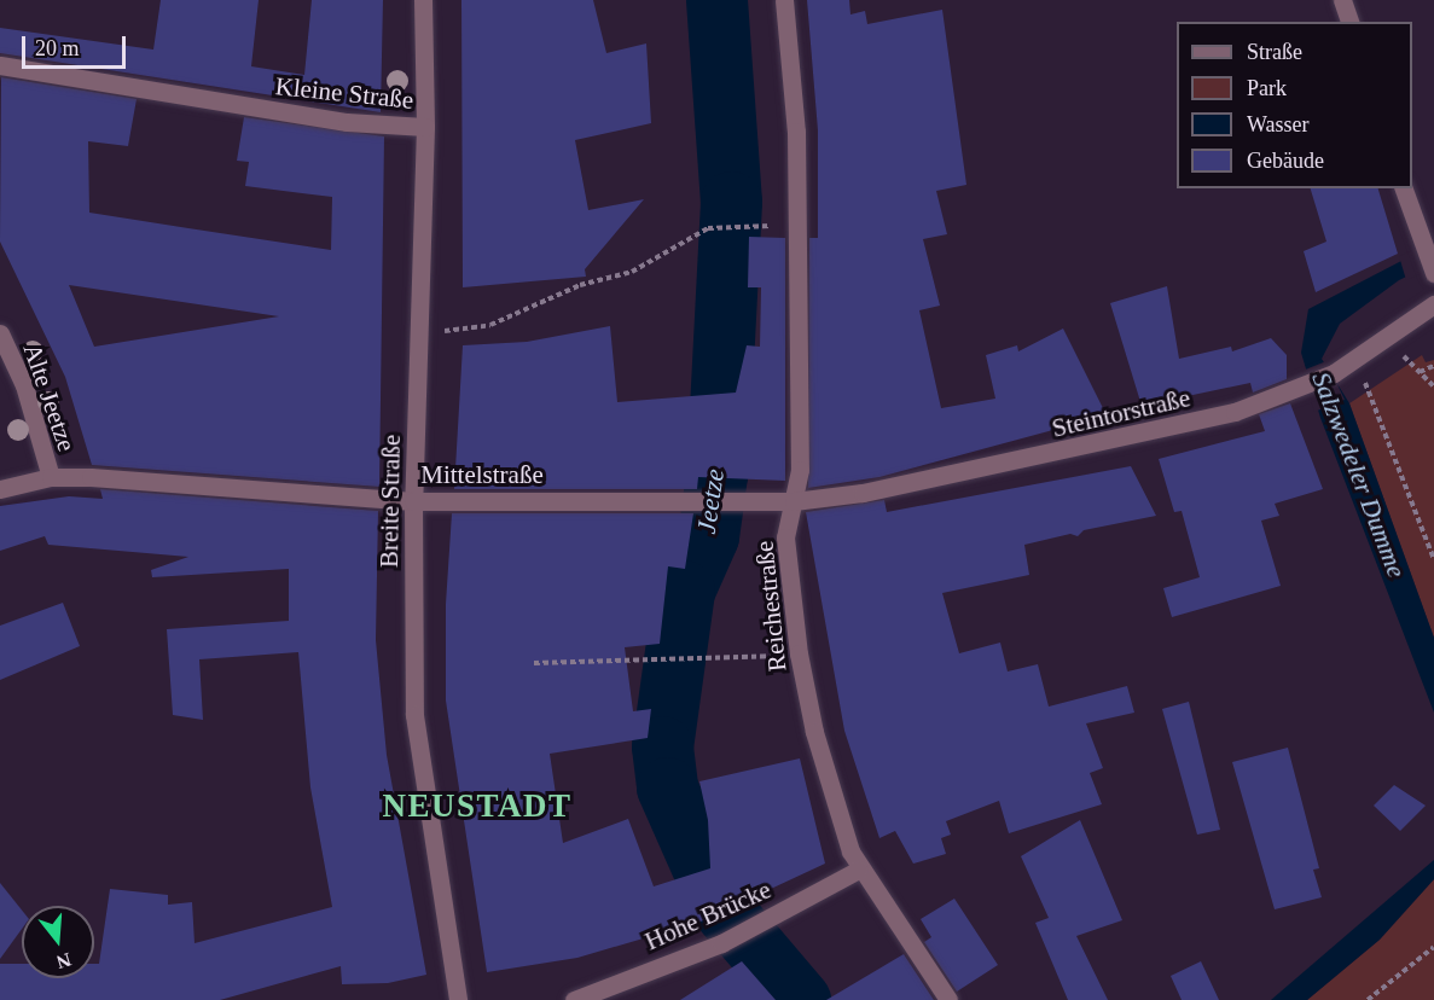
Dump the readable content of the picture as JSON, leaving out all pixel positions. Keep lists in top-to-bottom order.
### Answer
{
  "streets": {
    "street": [
      "Kleine Straße",
      "Alte Jeetze",
      "Steintorstraße",
      "Mittelstraße",
      "Breite Straße",
      "Reichestraße",
      "Hohe Brücke"
    ]
  },
  "crossings": [
    ["Kleine Straße", "Breite Straße"],
    ["Alte Jeetze", "Mittelstraße"],
    ["Steintorstraße", "Mittelstraße"],
    ["Steintorstraße", "Reichestraße"],
    ["Mittelstraße", "Breite Straße"],
    ["Mittelstraße", "Reichestraße"],
    ["Reichestraße", "Hohe Brücke"]
  ],
  "districts": ["NEUSTADT"],
  "water": ["Salzwedeler Dumme", "Jeetze"],
  "legend": [
    "Straße",
    "Park",
    "Wasser",
    "Gebäude"
  ],
  "scale_bar": "20 m",
  "north": "bottom"
}
